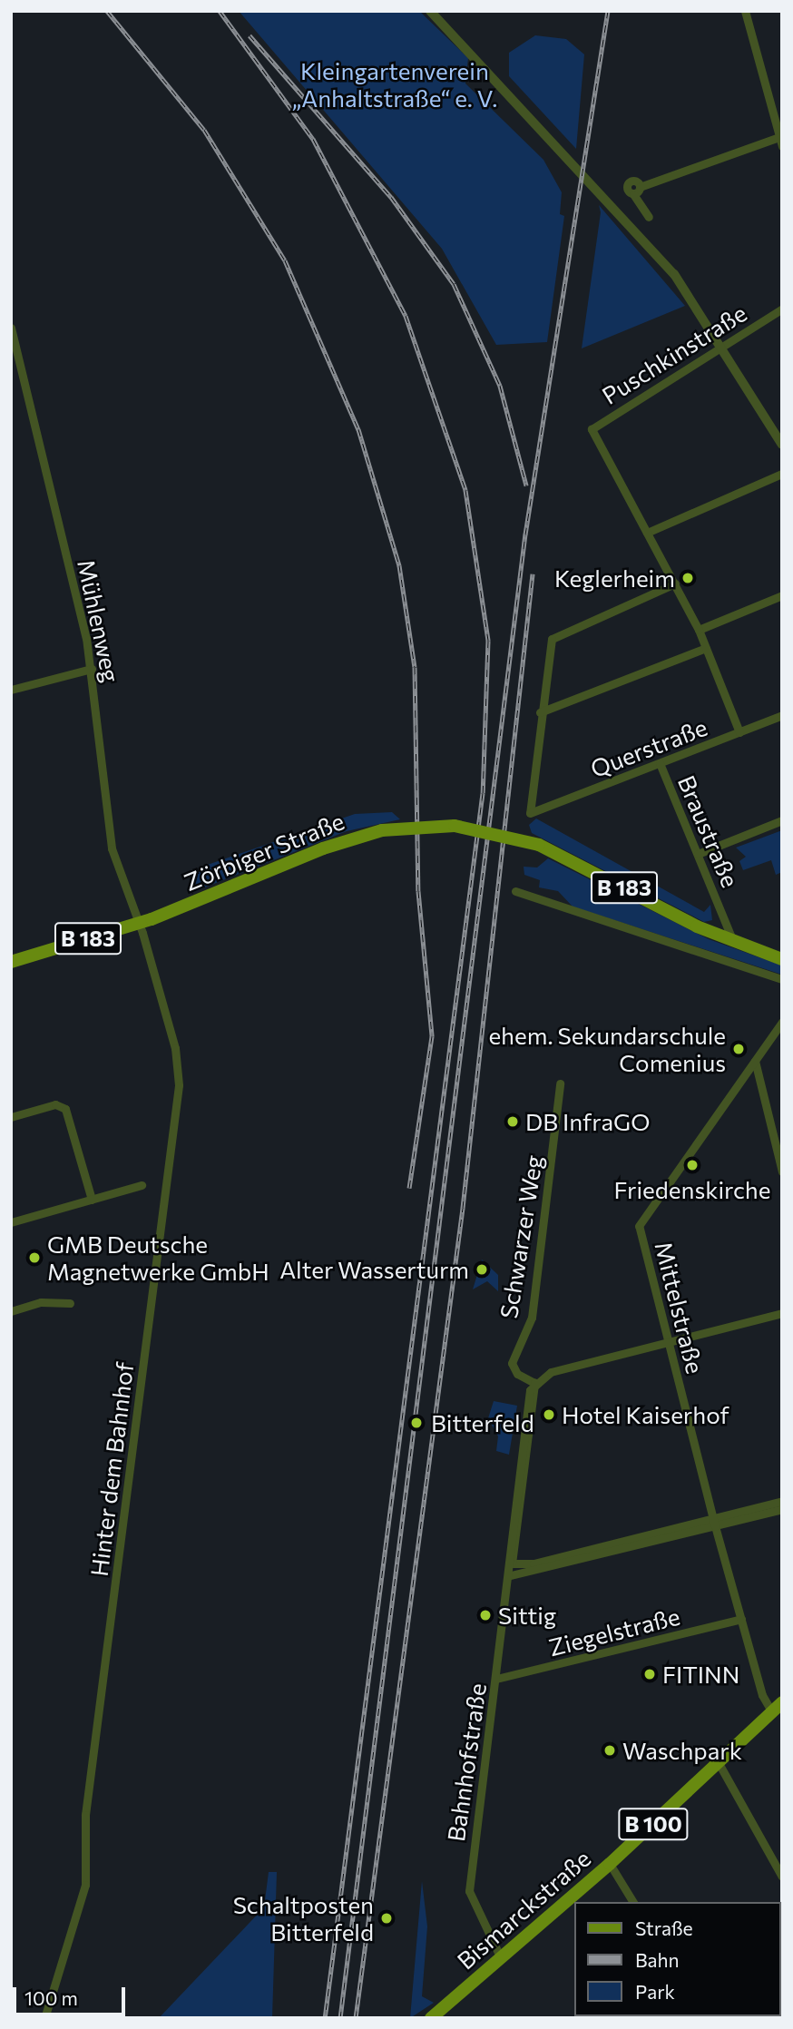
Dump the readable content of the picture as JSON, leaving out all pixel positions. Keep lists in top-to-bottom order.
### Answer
{
  "streets": {
    "main road": [
      "Zörbiger Straße",
      "B 183",
      "B 100",
      "Bismarckstraße"
    ],
    "street": [
      "Puschkinstraße",
      "Mühlenweg",
      "Querstraße",
      "Braustraße",
      "Schwarzer Weg",
      "Mittelstraße",
      "Hinter dem Bahnhof",
      "Ziegelstraße",
      "Bahnhofstraße"
    ]
  },
  "crossings": [
    ["Mühlenweg", "Zörbiger Straße"],
    ["Mühlenweg", "Hinter dem Bahnhof"],
    ["Querstraße", "Braustraße"],
    ["Braustraße", "Zörbiger Straße"],
    ["Braustraße", "B 183"],
    ["Zörbiger Straße", "B 183"],
    ["Zörbiger Straße", "Hinter dem Bahnhof"],
    ["Schwarzer Weg", "Bahnhofstraße"],
    ["Mittelstraße", "Ziegelstraße"],
    ["Mittelstraße", "Bismarckstraße"],
    ["Ziegelstraße", "Bahnhofstraße"],
    ["Bahnhofstraße", "Bismarckstraße"]
  ],
  "parks": ["Kleingartenverein „Anhaltstraße“ e. V."],
  "places": [
    "Keglerheim",
    "ehem. Sekundarschule Comenius",
    "DB InfraGO",
    "Friedenskirche",
    "GMB Deutsche Magnetwerke GmbH",
    "Alter Wasserturm",
    "Hotel Kaiserhof",
    "Bitterfeld",
    "Sittig",
    "FITINN",
    "Waschpark",
    "Schaltposten Bitterfeld"
  ],
  "legend": ["Straße", "Bahn", "Park"],
  "scale_bar": "100 m"
}
